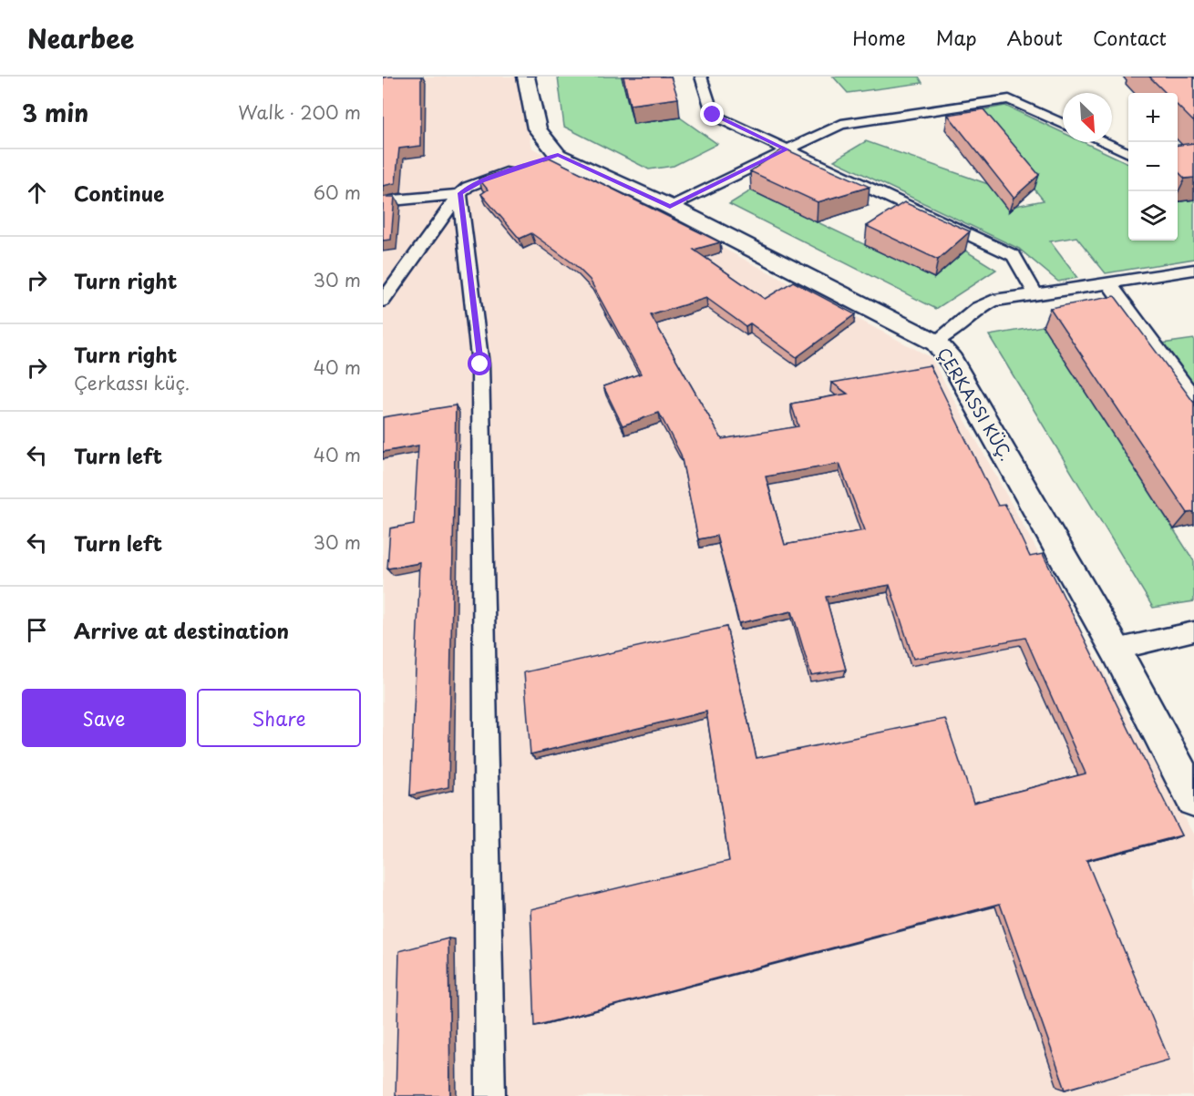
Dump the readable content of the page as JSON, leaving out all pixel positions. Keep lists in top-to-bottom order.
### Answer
{
  "north": "bottom right",
  "page": {
    "header": "Nearbee",
    "nav": [
      "Home",
      "Map",
      "About",
      "Contact"
    ],
    "heading": ["3 min", "Walk · 200 m"],
    "map_buttons": ["+", "−"],
    "list": [
      ["Continue", "60 m"],
      ["Turn right", "30 m"],
      ["Turn right", "Çerkassı küç.", "40 m"],
      ["Turn left", "40 m"],
      ["Turn left", "30 m"],
      "Arrive at destination"
    ],
    "buttons": ["Save", "Share"]
  }
}
